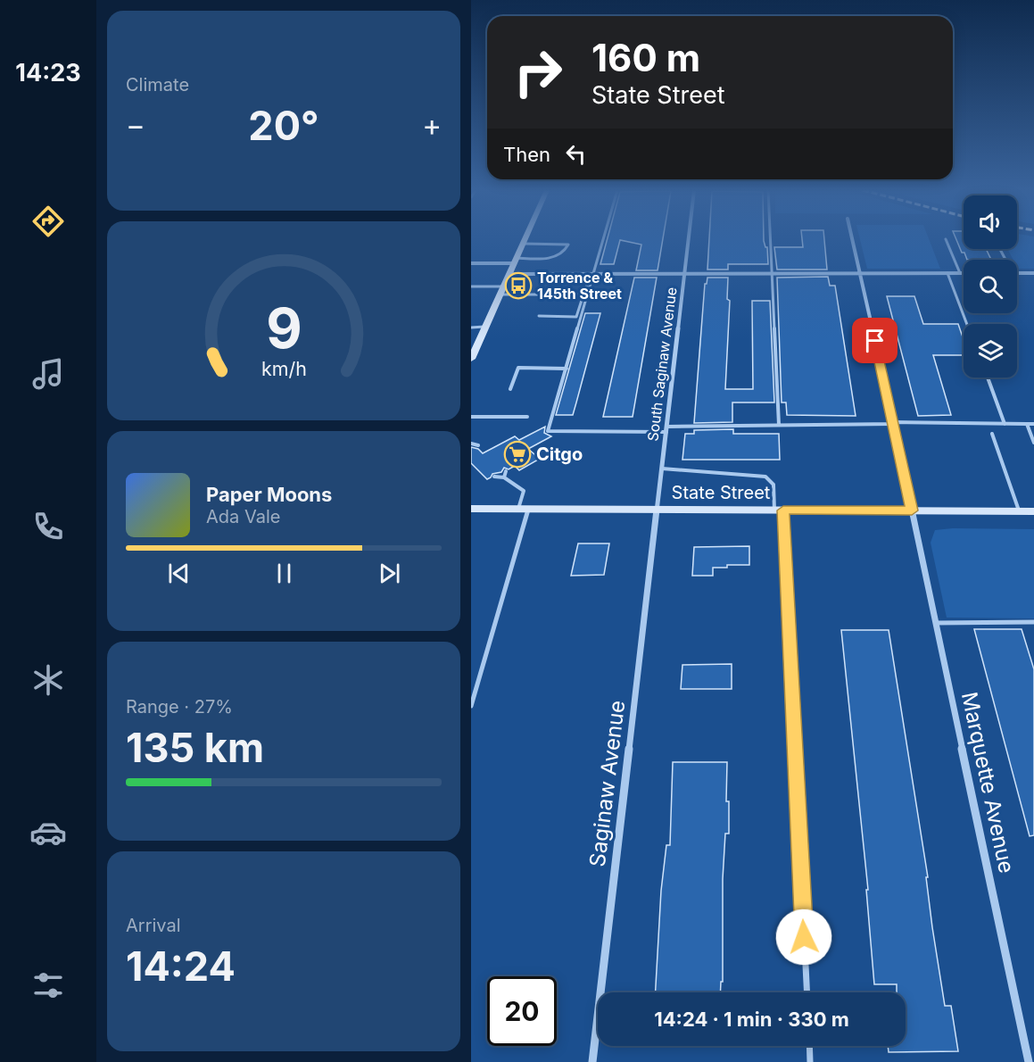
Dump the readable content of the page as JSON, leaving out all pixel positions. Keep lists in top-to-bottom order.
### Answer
{
  "streets": {
    "street": [
      "South Saginaw Avenue",
      "State Street",
      "Marquette Avenue",
      "Saginaw Avenue"
    ]
  },
  "crossings": [
    ["South Saginaw Avenue", "State Street"],
    ["South Saginaw Avenue", "Saginaw Avenue"],
    ["State Street", "Marquette Avenue"],
    ["State Street", "Saginaw Avenue"]
  ],
  "places": {
    "bus stop": ["Torrence & 145th Street"],
    "supermarket": ["Citgo"]
  },
  "page": {
    "tabs": "14:23",
    "tile": [
      "Climate",
      ["Range · 27%", "135 km"],
      ["Arrival", "14:24"]
    ],
    "turn": ["160 m", "State Street"],
    "heat": ["−", "20°", "+"],
    "then": "Then",
    "song": ["Paper Moons", "Ada Vale"],
    "limit": "20",
    "trip": "14:24 · 1 min · 330 m",
    "gauge": ["9", "km/h"]
  }
}
